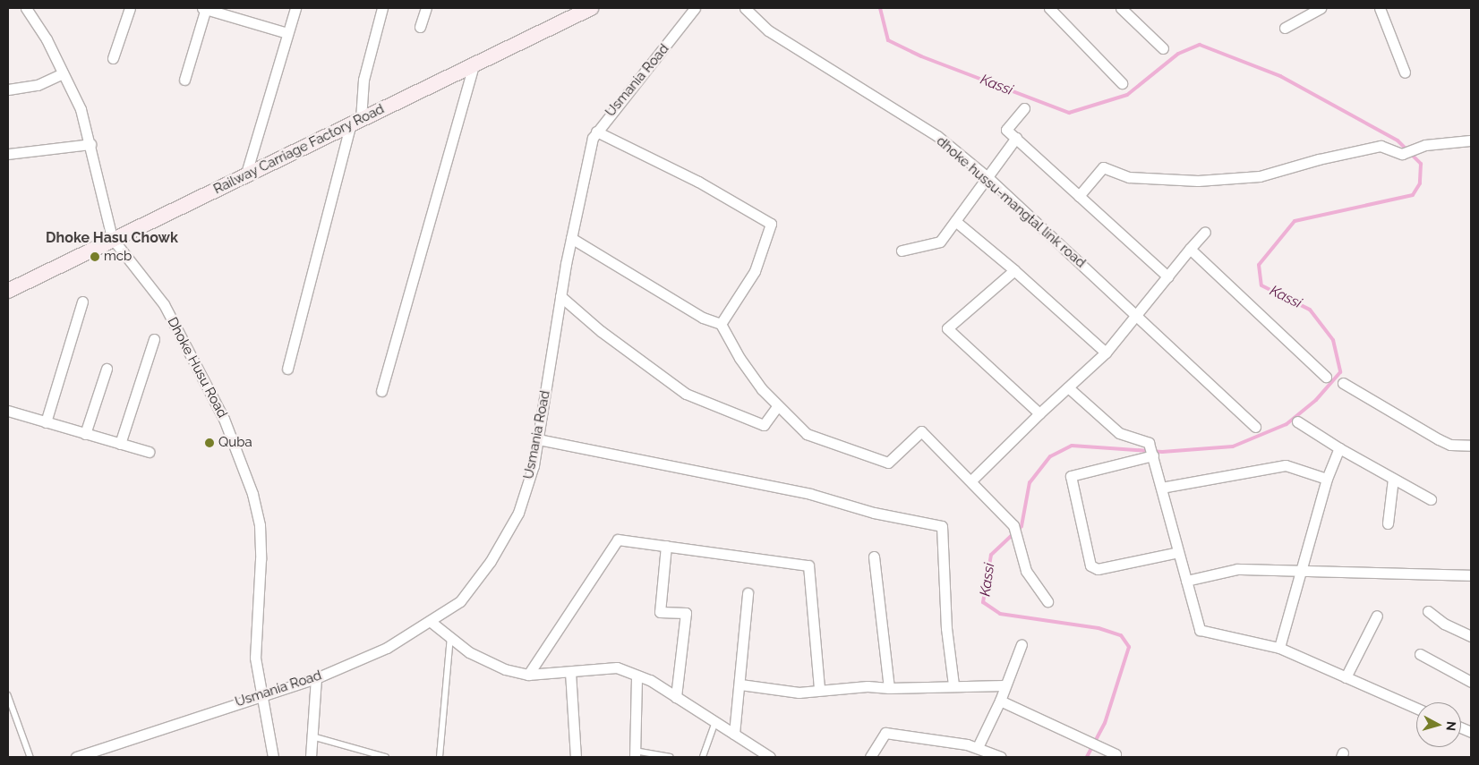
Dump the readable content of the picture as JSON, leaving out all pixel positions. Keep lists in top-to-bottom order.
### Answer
{
  "streets": {
    "main road": ["Railway Carriage Factory Road"],
    "street": ["Usmania Road", "dhoke hussu-mangtal link road", "Dhoke Husu Road"]
  },
  "crossings": [
    ["Usmania Road", "Dhoke Husu Road"],
    ["Railway Carriage Factory Road", "Dhoke Husu Road"]
  ],
  "districts": ["Dhoke Hasu Chowk"],
  "water": ["Kassi"],
  "places": ["mcb", "Quba"],
  "north": "right"
}
